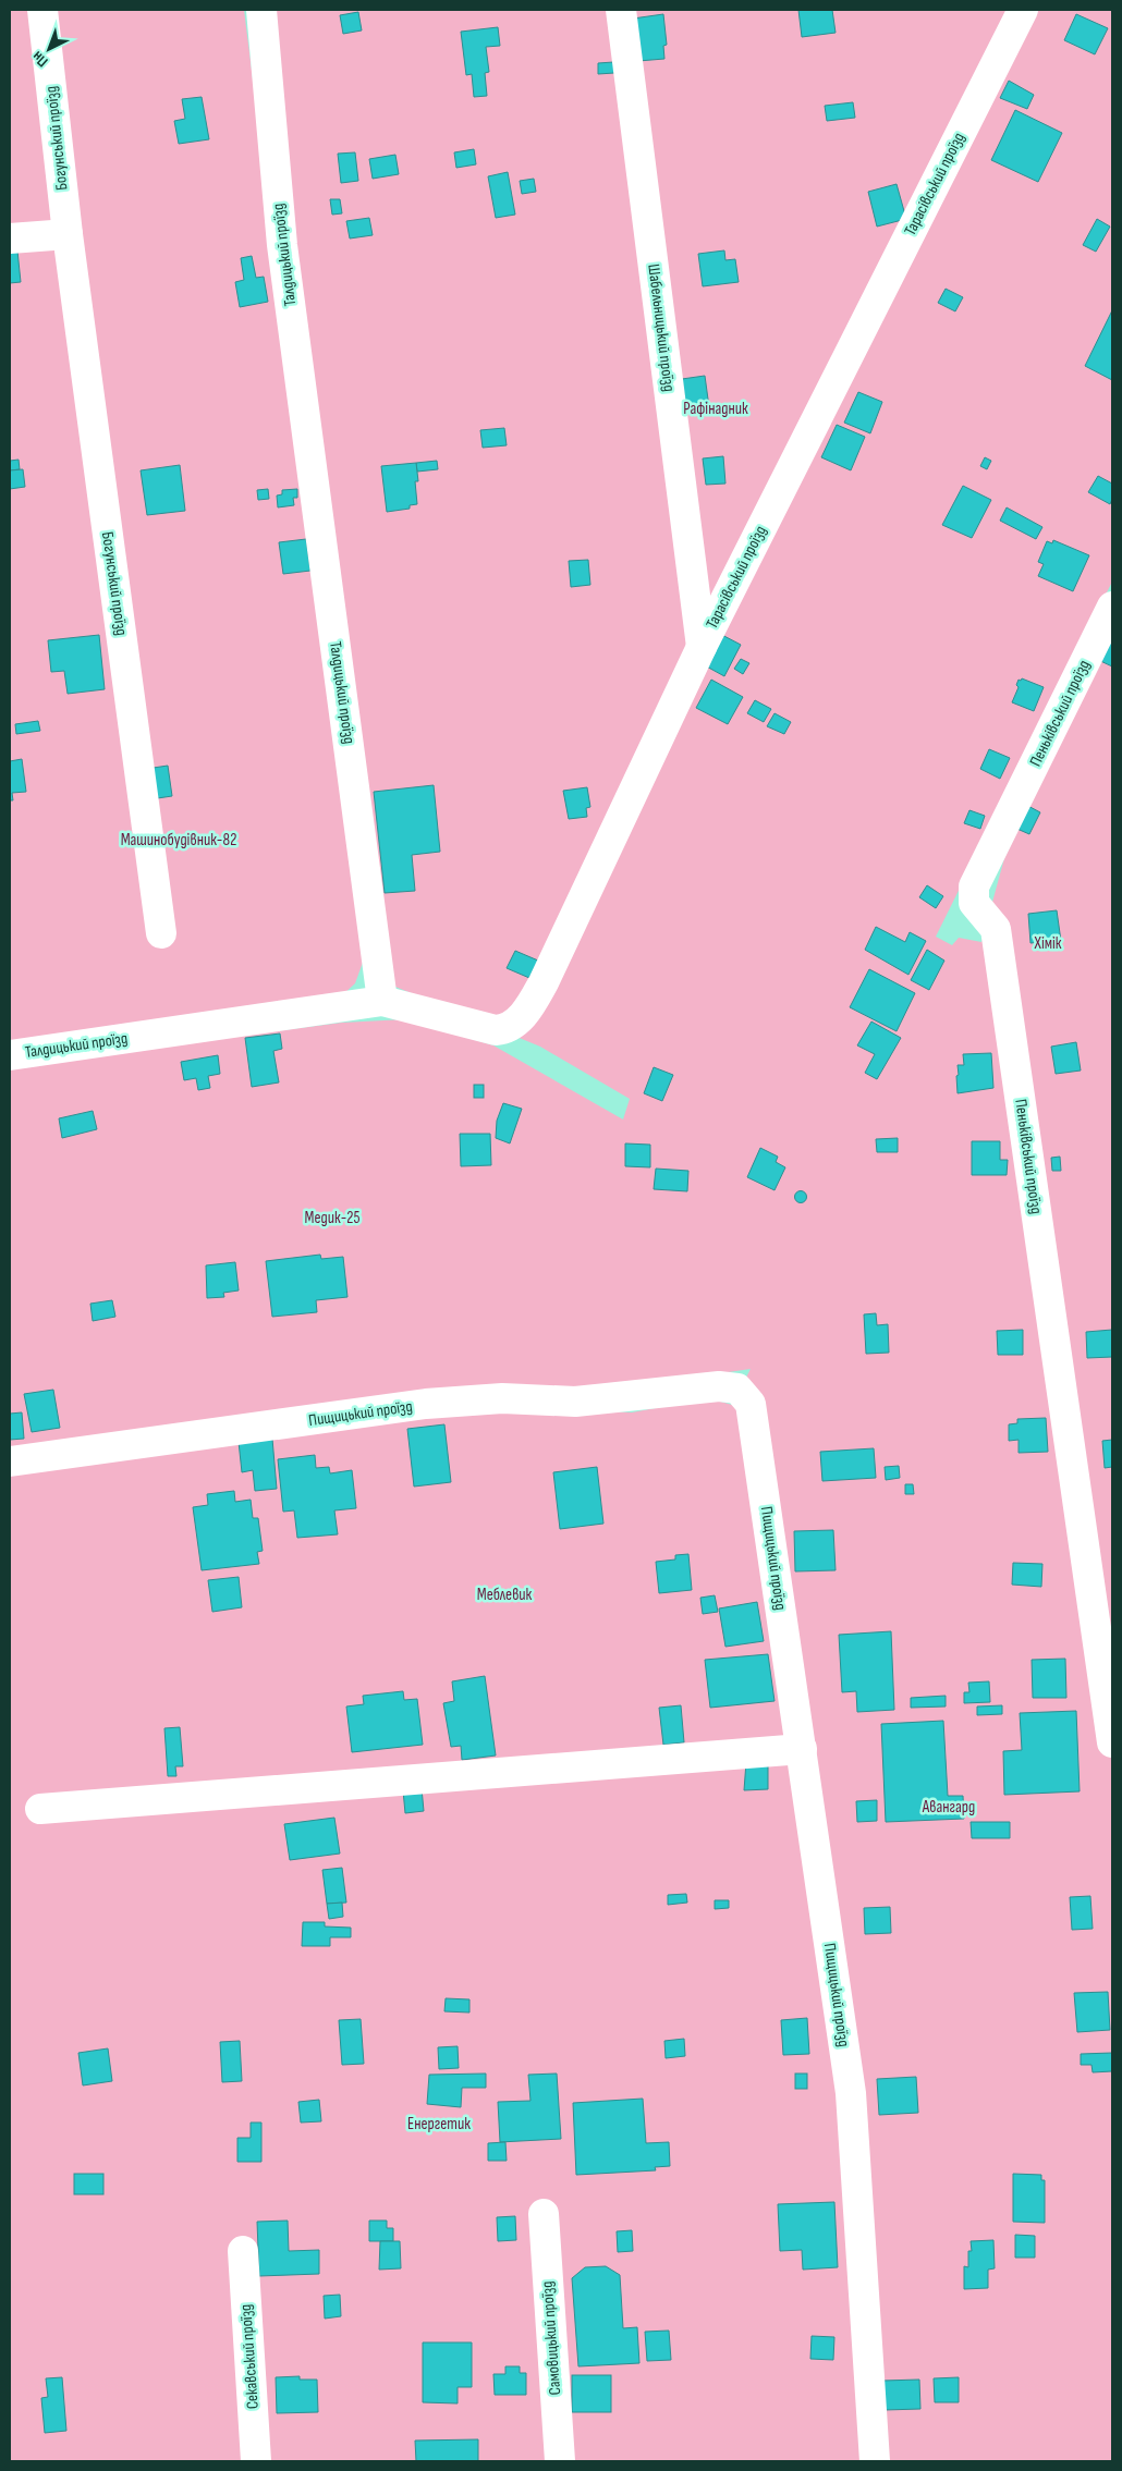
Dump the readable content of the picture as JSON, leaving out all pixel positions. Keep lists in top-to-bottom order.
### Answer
{
  "streets": {
    "lane": [
      "Богунський проїзд",
      "Тарасівський проїзд",
      "Талдицький проїзд",
      "Шабельницький проїзд",
      "Пеньківський проїзд",
      "Пищицький проїзд",
      "Самовицький проїзд",
      "Секавський проїзд"
    ]
  },
  "crossings": [
    ["Тарасівський проїзд", "Талдицький проїзд"],
    ["Тарасівський проїзд", "Шабельницький проїзд"]
  ],
  "parks": [
    "Рафінадник",
    "Машинобудівник-82",
    "Хімік",
    "Медик-25",
    "Меблевик",
    "Авангард",
    "Енергетик"
  ],
  "north": "bottom left"
}
